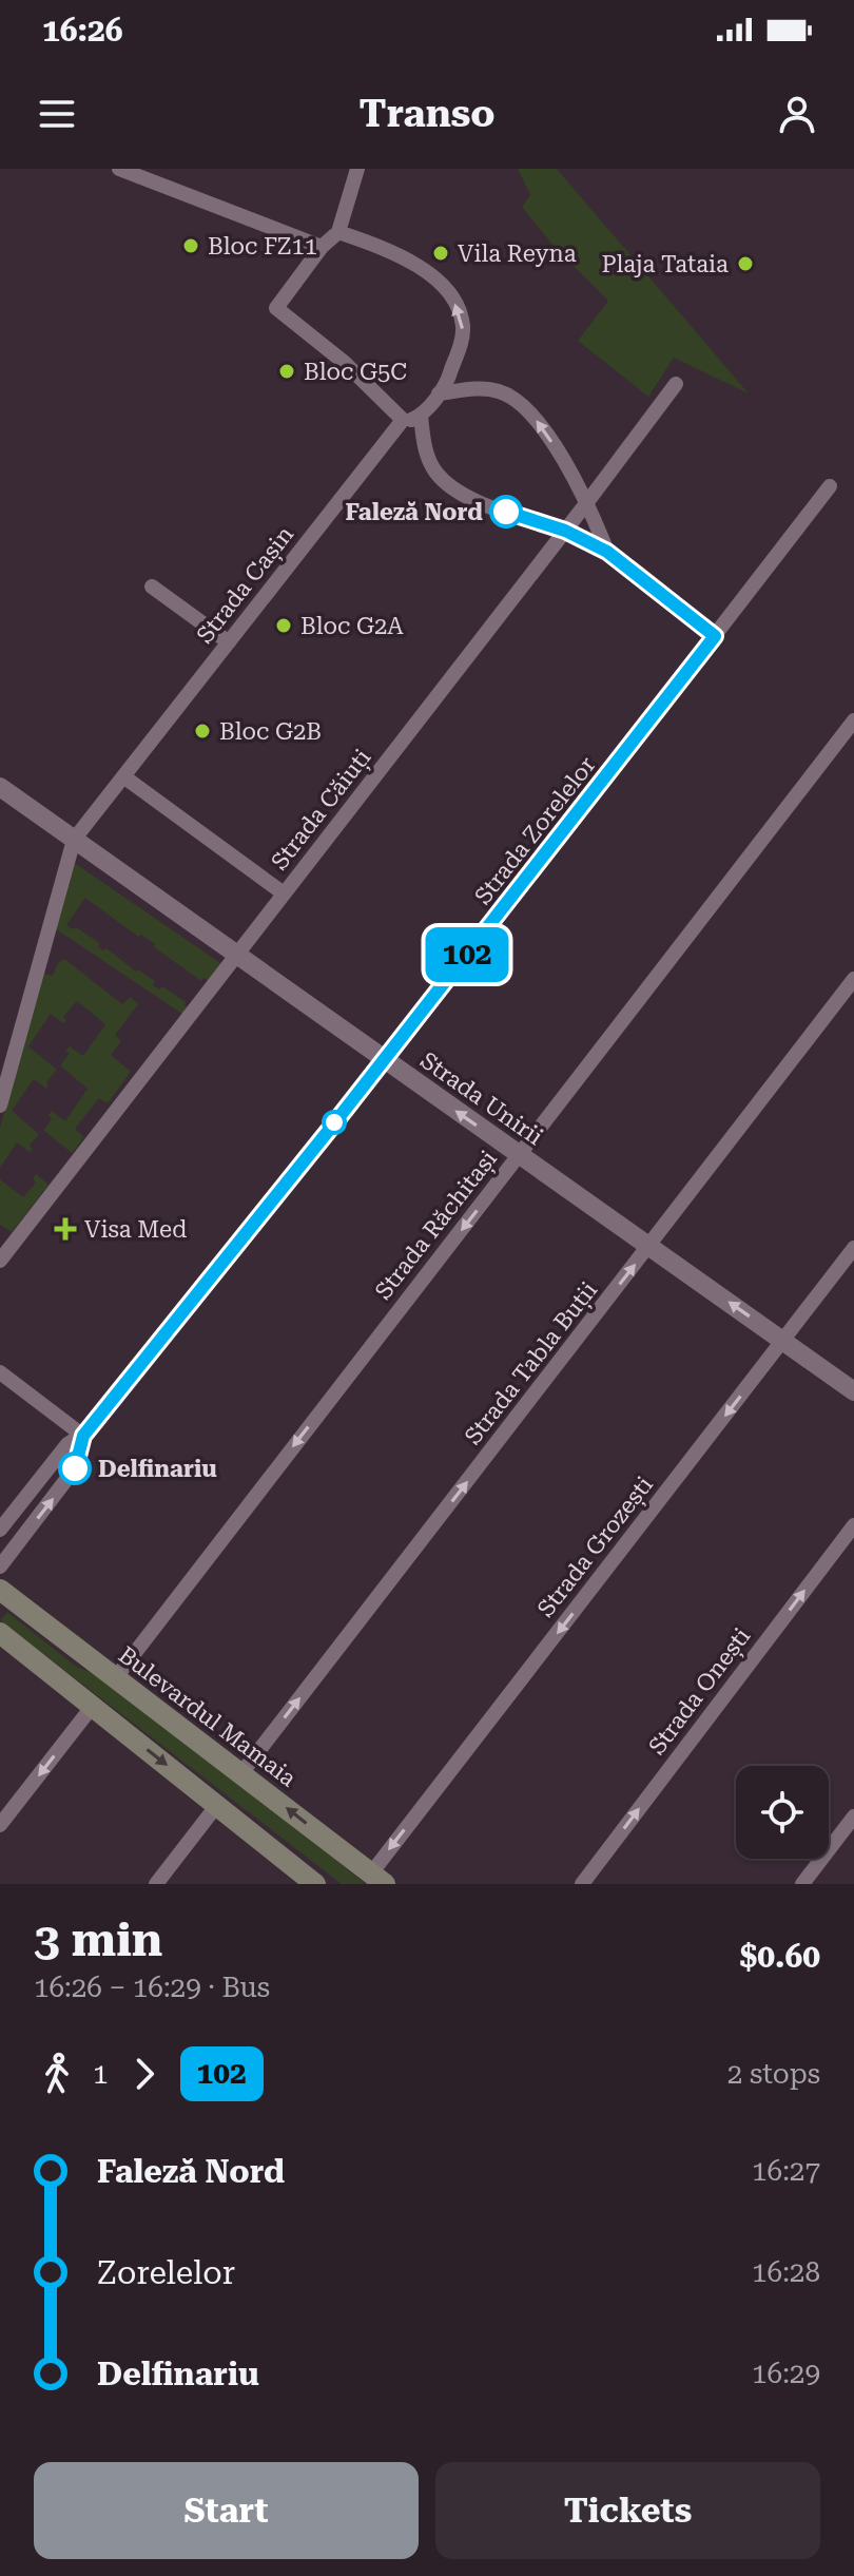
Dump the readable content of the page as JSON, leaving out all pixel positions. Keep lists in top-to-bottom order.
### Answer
{
  "streets": {
    "main road": ["Bulevardul Mamaia"],
    "street": [
      "Strada Cașin",
      "Strada Căiuți",
      "Strada Zorelelor",
      "Strada Unirii",
      "Strada Răchitași",
      "Strada Tabla Buții",
      "Strada Grozești",
      "Strada Onești"
    ]
  },
  "crossings": [
    ["Strada Cașin", "Strada Unirii"],
    ["Strada Căiuți", "Strada Unirii"],
    ["Strada Zorelelor", "Strada Unirii"],
    ["Strada Unirii", "Strada Răchitași"],
    ["Strada Unirii", "Strada Tabla Buții"],
    ["Strada Unirii", "Strada Grozești"],
    ["Strada Răchitași", "Bulevardul Mamaia"],
    ["Strada Tabla Buții", "Bulevardul Mamaia"],
    ["Strada Grozești", "Bulevardul Mamaia"]
  ],
  "one_way": [
    "Strada Răchitași",
    "Strada Tabla Buții",
    "Strada Grozești",
    "Strada Onești"
  ],
  "places": {
    "other": [
      "Bloc FZ11",
      "Vila Reyna",
      "Plaja Tataia",
      "Bloc G5C",
      "Faleză Nord",
      "Bloc G2A",
      "Bloc G2B",
      "Delfinariu"
    ],
    "health": ["Visa Med"]
  },
  "lines": ["bus line 102"],
  "page": {
    "status": "16:26",
    "header": "Transo",
    "on_map": "102",
    "heading": ["3 min", "16:26 – 16:29 · Bus", "$0.60"],
    "legs": ["1", "102", "2 stops"],
    "list": [
      {
        "name": "Faleză Nord",
        "value": "16:27"
      },
      {
        "name": "Zorelelor",
        "value": "16:28"
      },
      {
        "name": "Delfinariu",
        "value": "16:29"
      }
    ],
    "buttons": ["Start", "Tickets"]
  }
}
